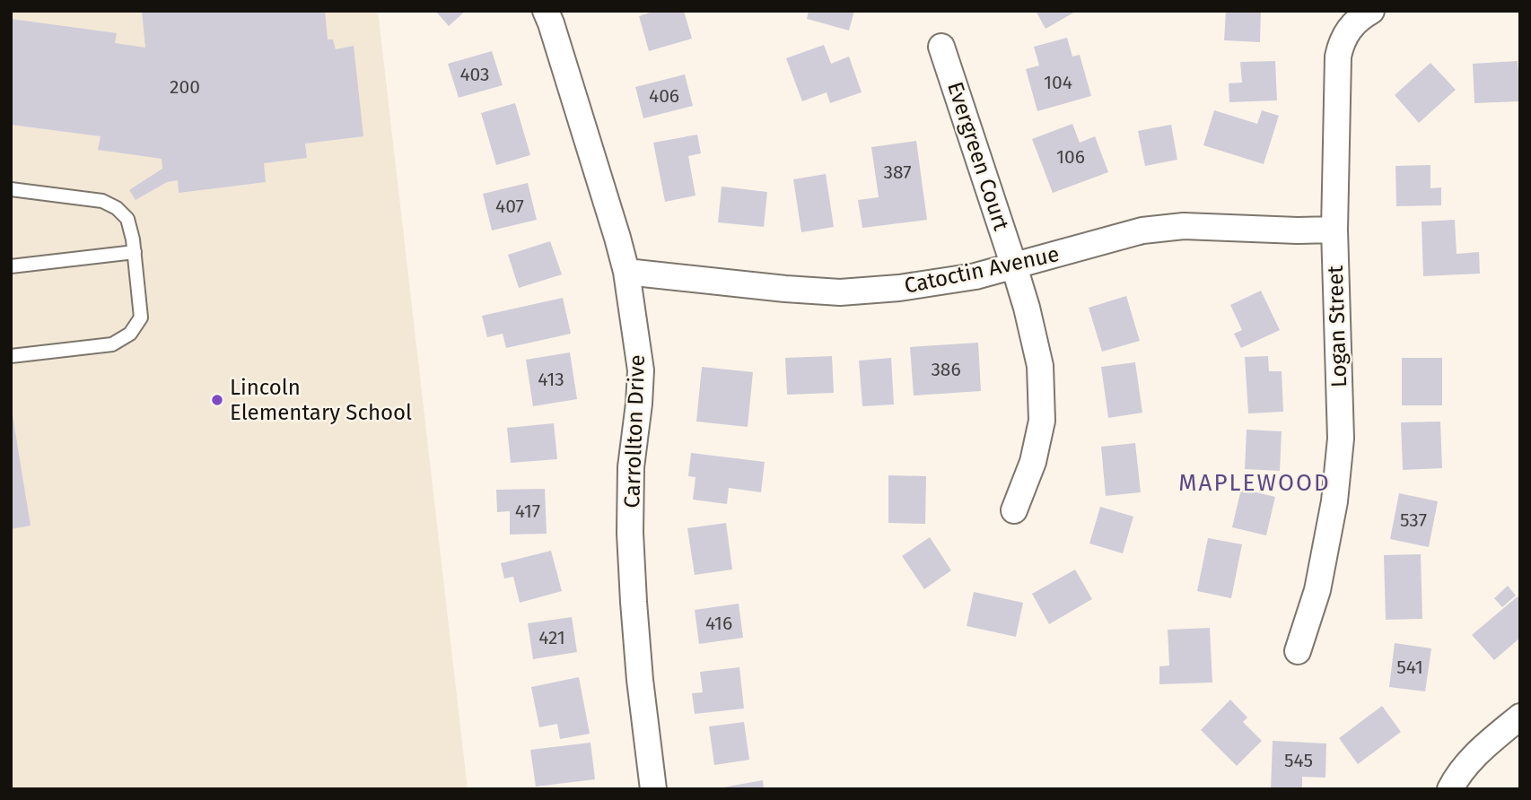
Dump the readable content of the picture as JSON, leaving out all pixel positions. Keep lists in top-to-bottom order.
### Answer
{
  "streets": {
    "street": [
      "Evergreen Court",
      "Catoctin Avenue",
      "Logan Street",
      "Carrollton Drive"
    ]
  },
  "crossings": [
    ["Evergreen Court", "Catoctin Avenue"],
    ["Catoctin Avenue", "Logan Street"],
    ["Catoctin Avenue", "Carrollton Drive"]
  ],
  "districts": ["MAPLEWOOD"],
  "places": ["Lincoln Elementary School"],
  "house_numbers": [
    "403",
    "104",
    "200",
    "406",
    "106",
    "387",
    "407",
    "386",
    "413",
    "417",
    "537",
    "416",
    "421",
    "541",
    "545"
  ]
}
